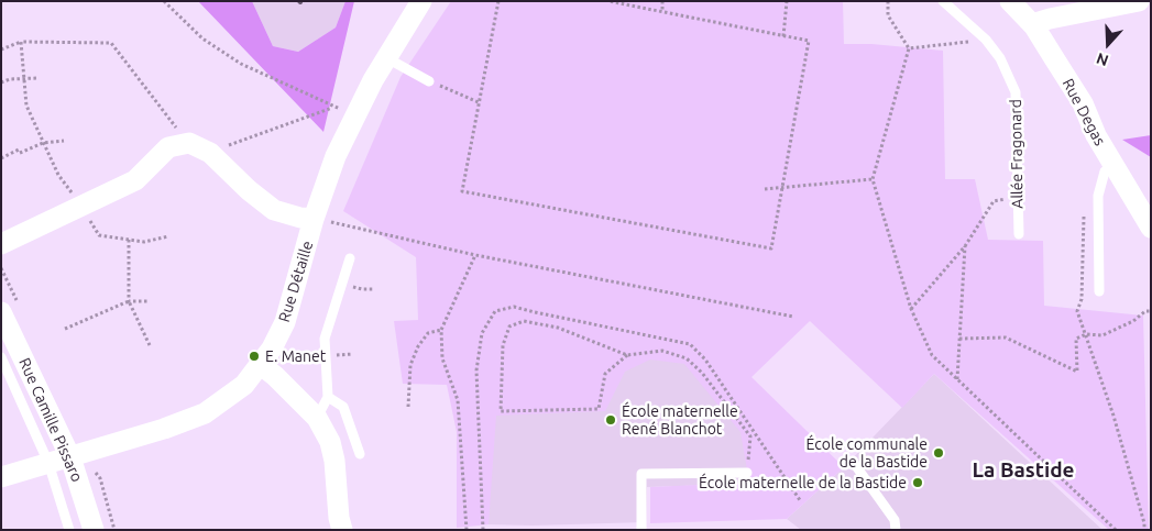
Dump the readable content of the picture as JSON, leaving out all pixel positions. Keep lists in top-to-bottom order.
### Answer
{
  "streets": {
    "street": ["Rue Degas", "Rue Détaille", "Rue Camille Pissaro"],
    "lane": ["Allée Fragonard"]
  },
  "crossings": [
    ["Rue Détaille", "Rue Camille Pissaro"]
  ],
  "districts": ["La Bastide"],
  "places": [
    "E. Manet",
    "École maternelle René Blanchot",
    "École communale de la Bastide",
    "École maternelle de la Bastide"
  ],
  "north": "bottom"
}
